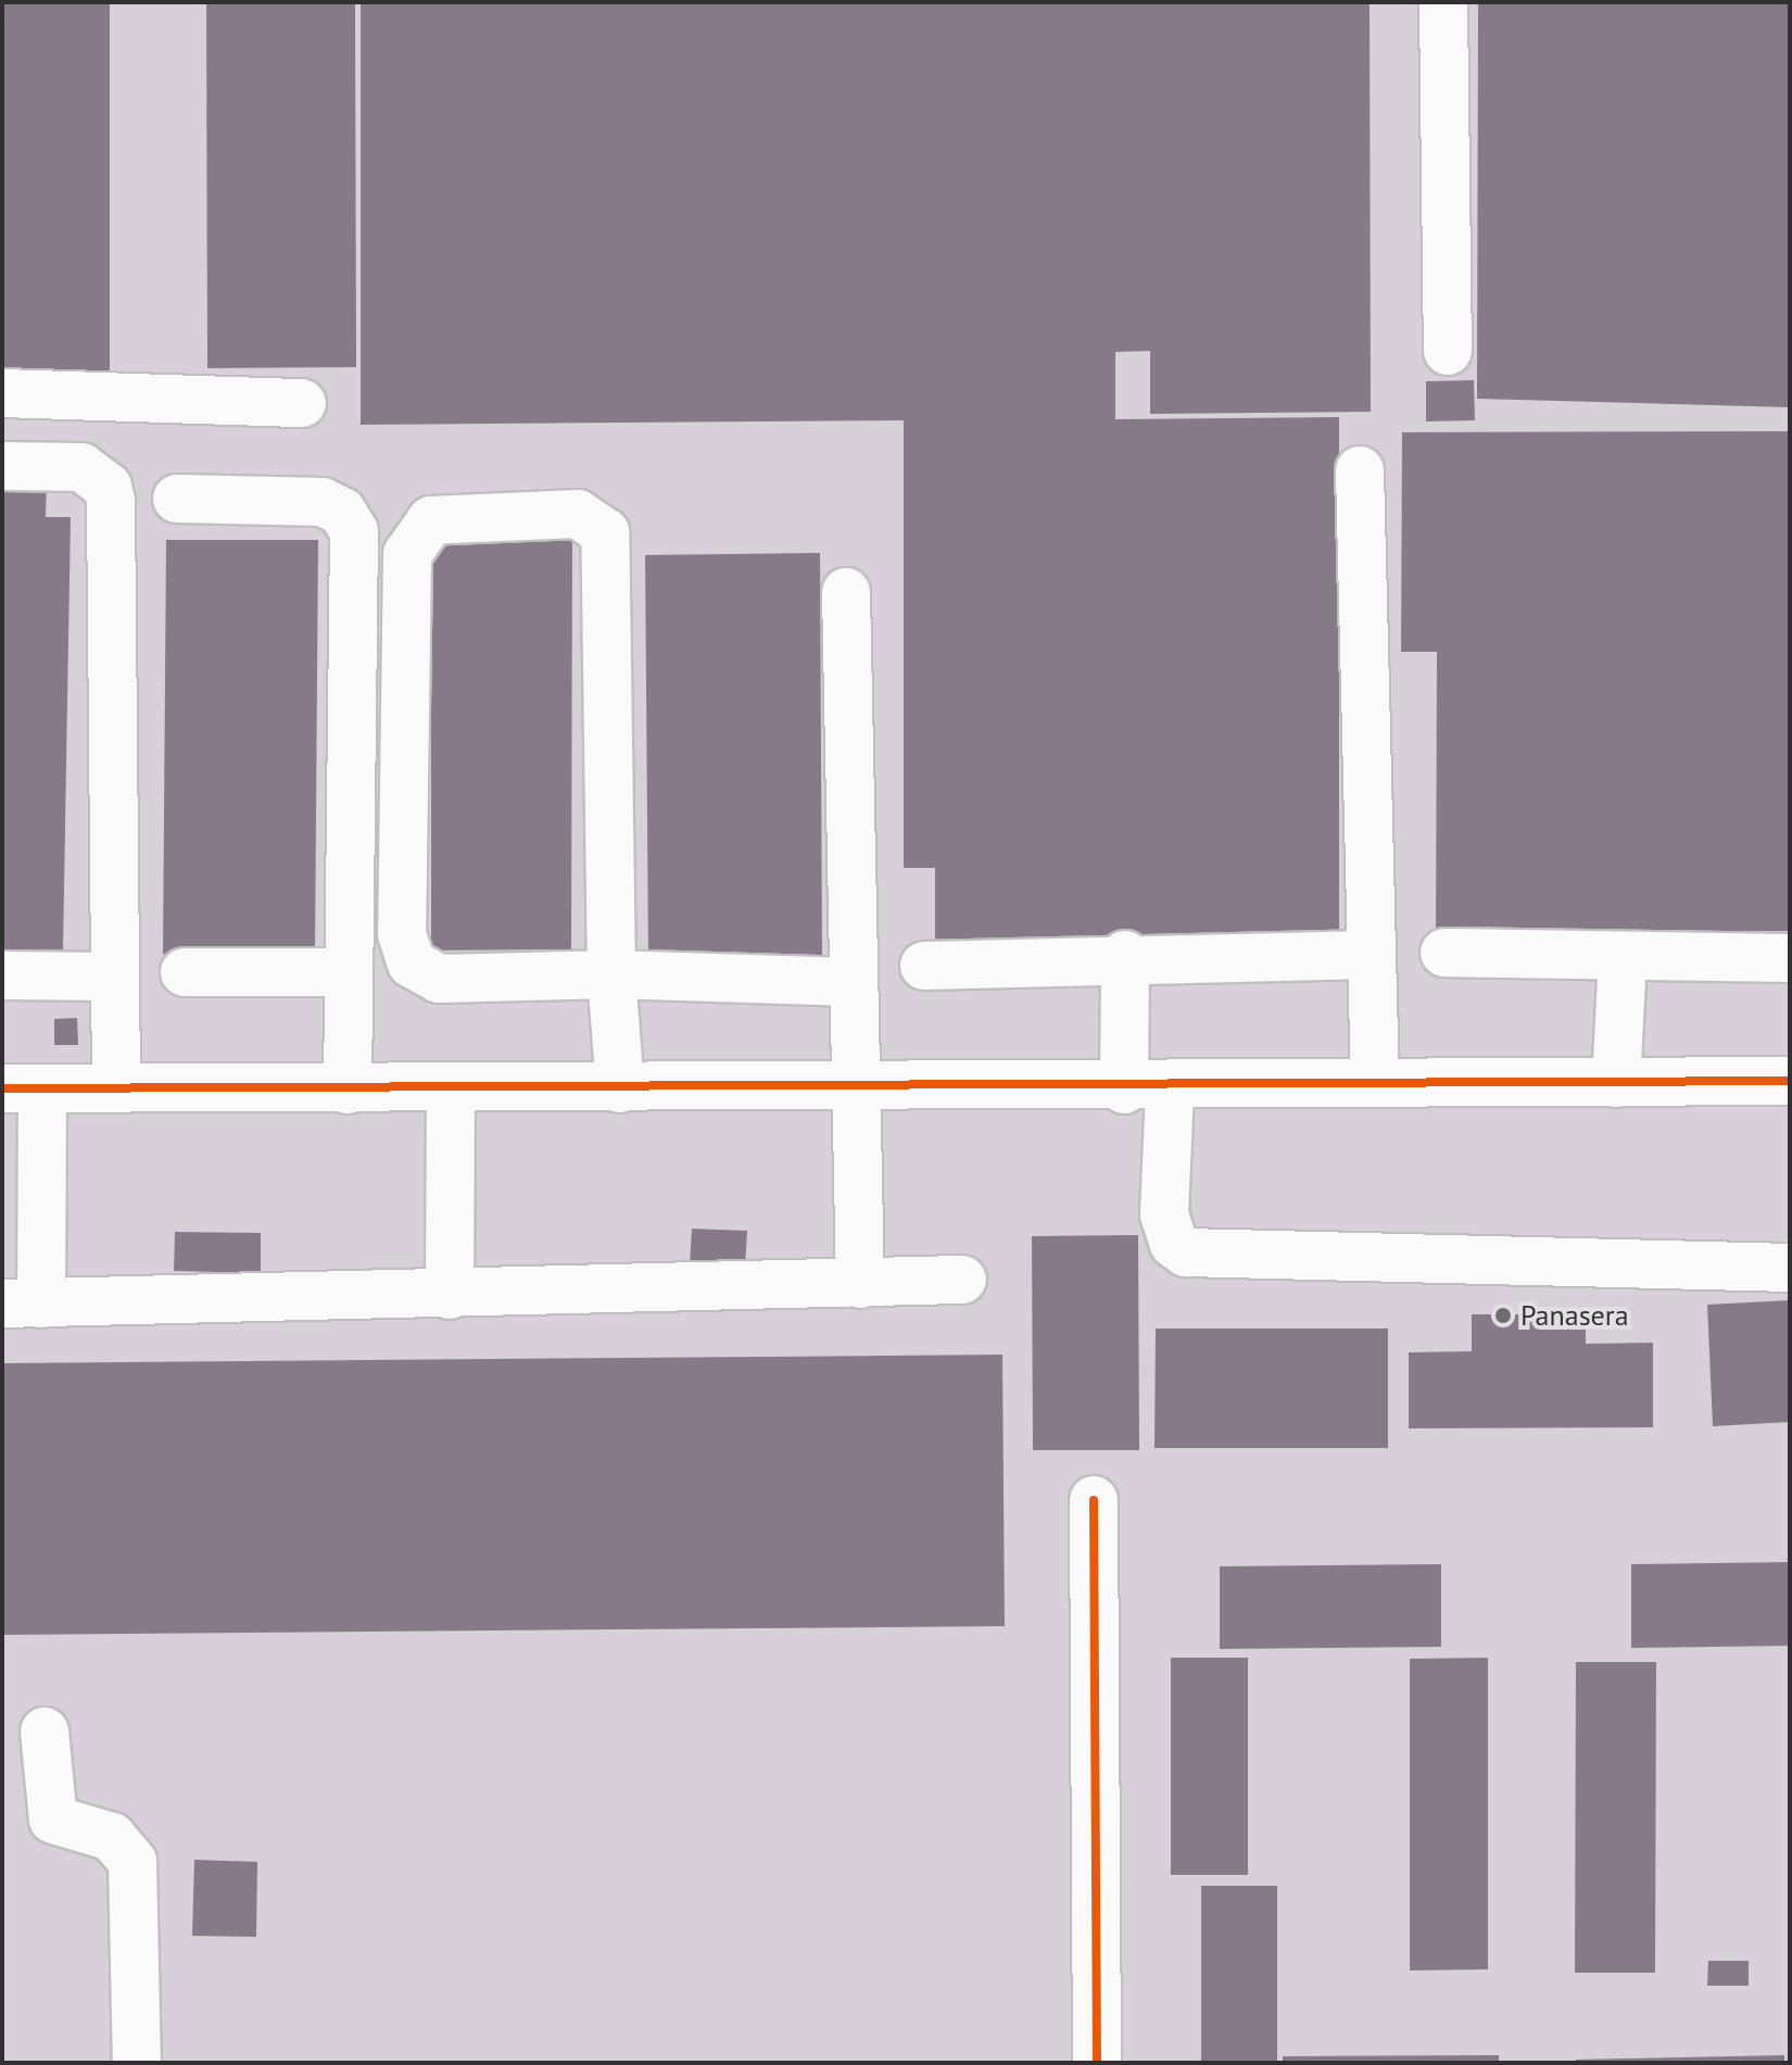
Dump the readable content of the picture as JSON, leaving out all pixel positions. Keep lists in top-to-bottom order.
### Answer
{
  "places": ["Panasera"]
}
